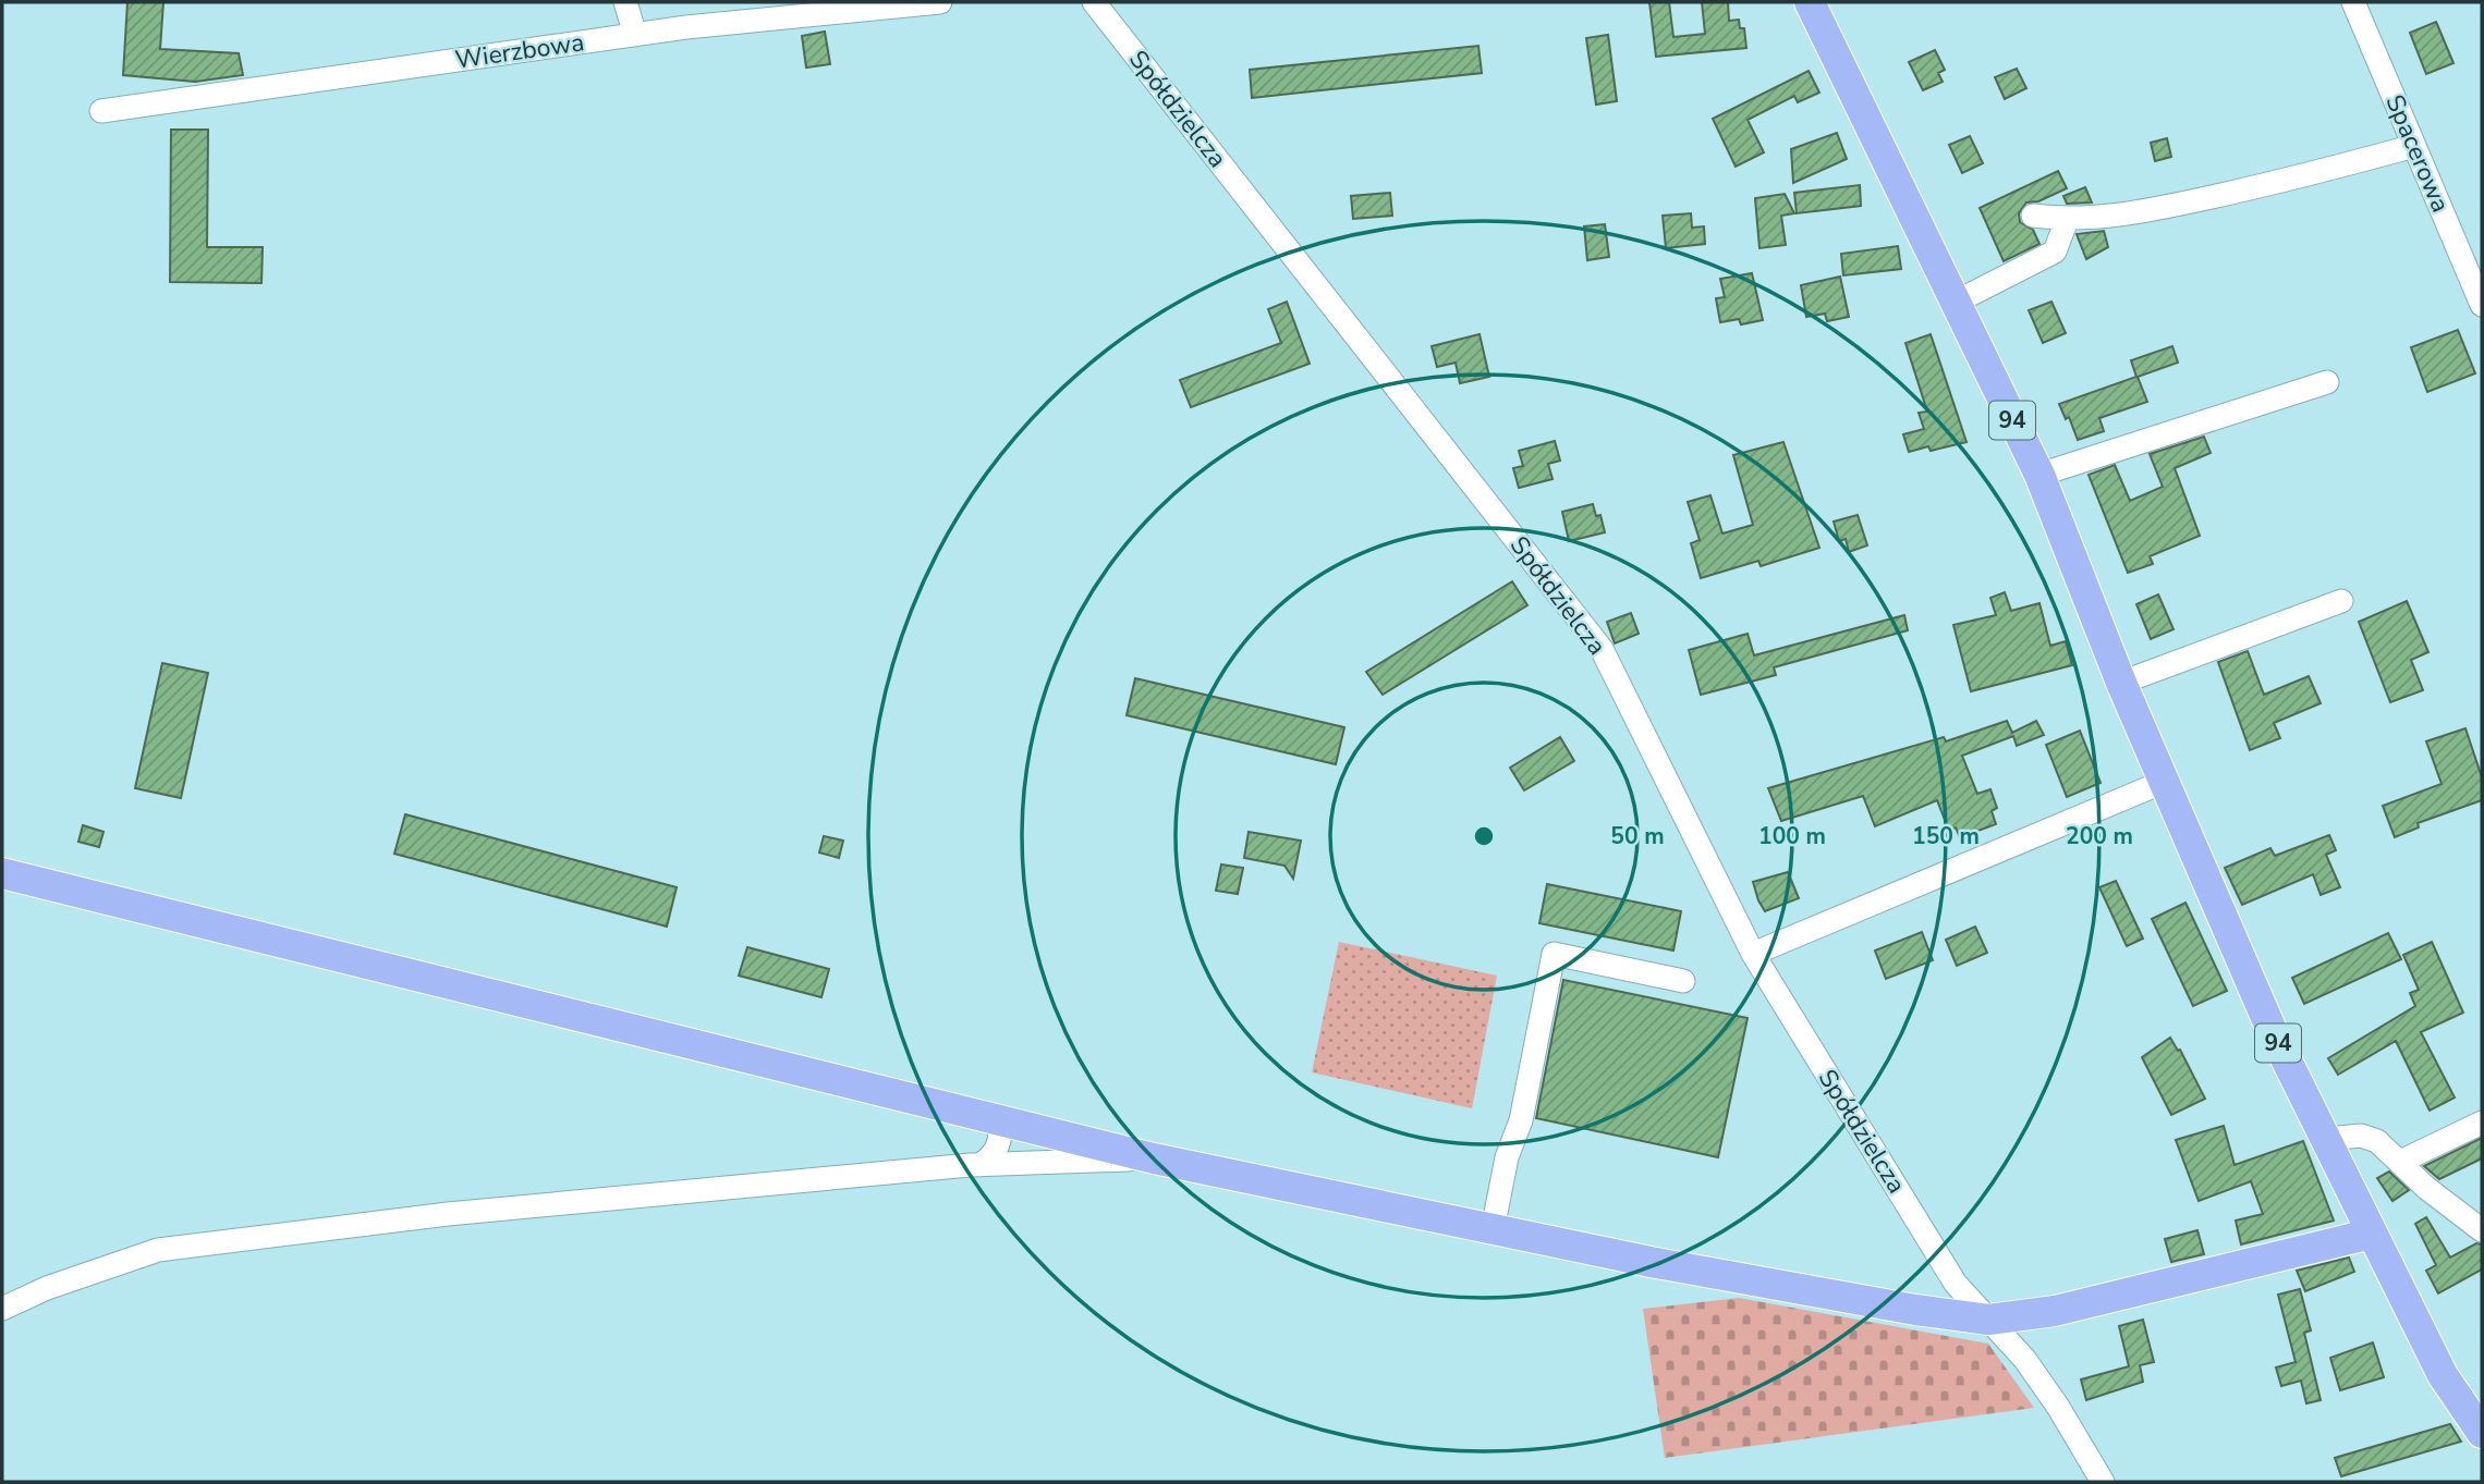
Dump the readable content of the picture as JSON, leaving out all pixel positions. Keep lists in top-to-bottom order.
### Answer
{
  "streets": {
    "main road": ["94"],
    "street": ["Wierzbowa", "Spółdzielcza", "Spacerowa"]
  },
  "rings": [
    "50 m",
    "100 m",
    "150 m",
    "200 m"
  ]
}
